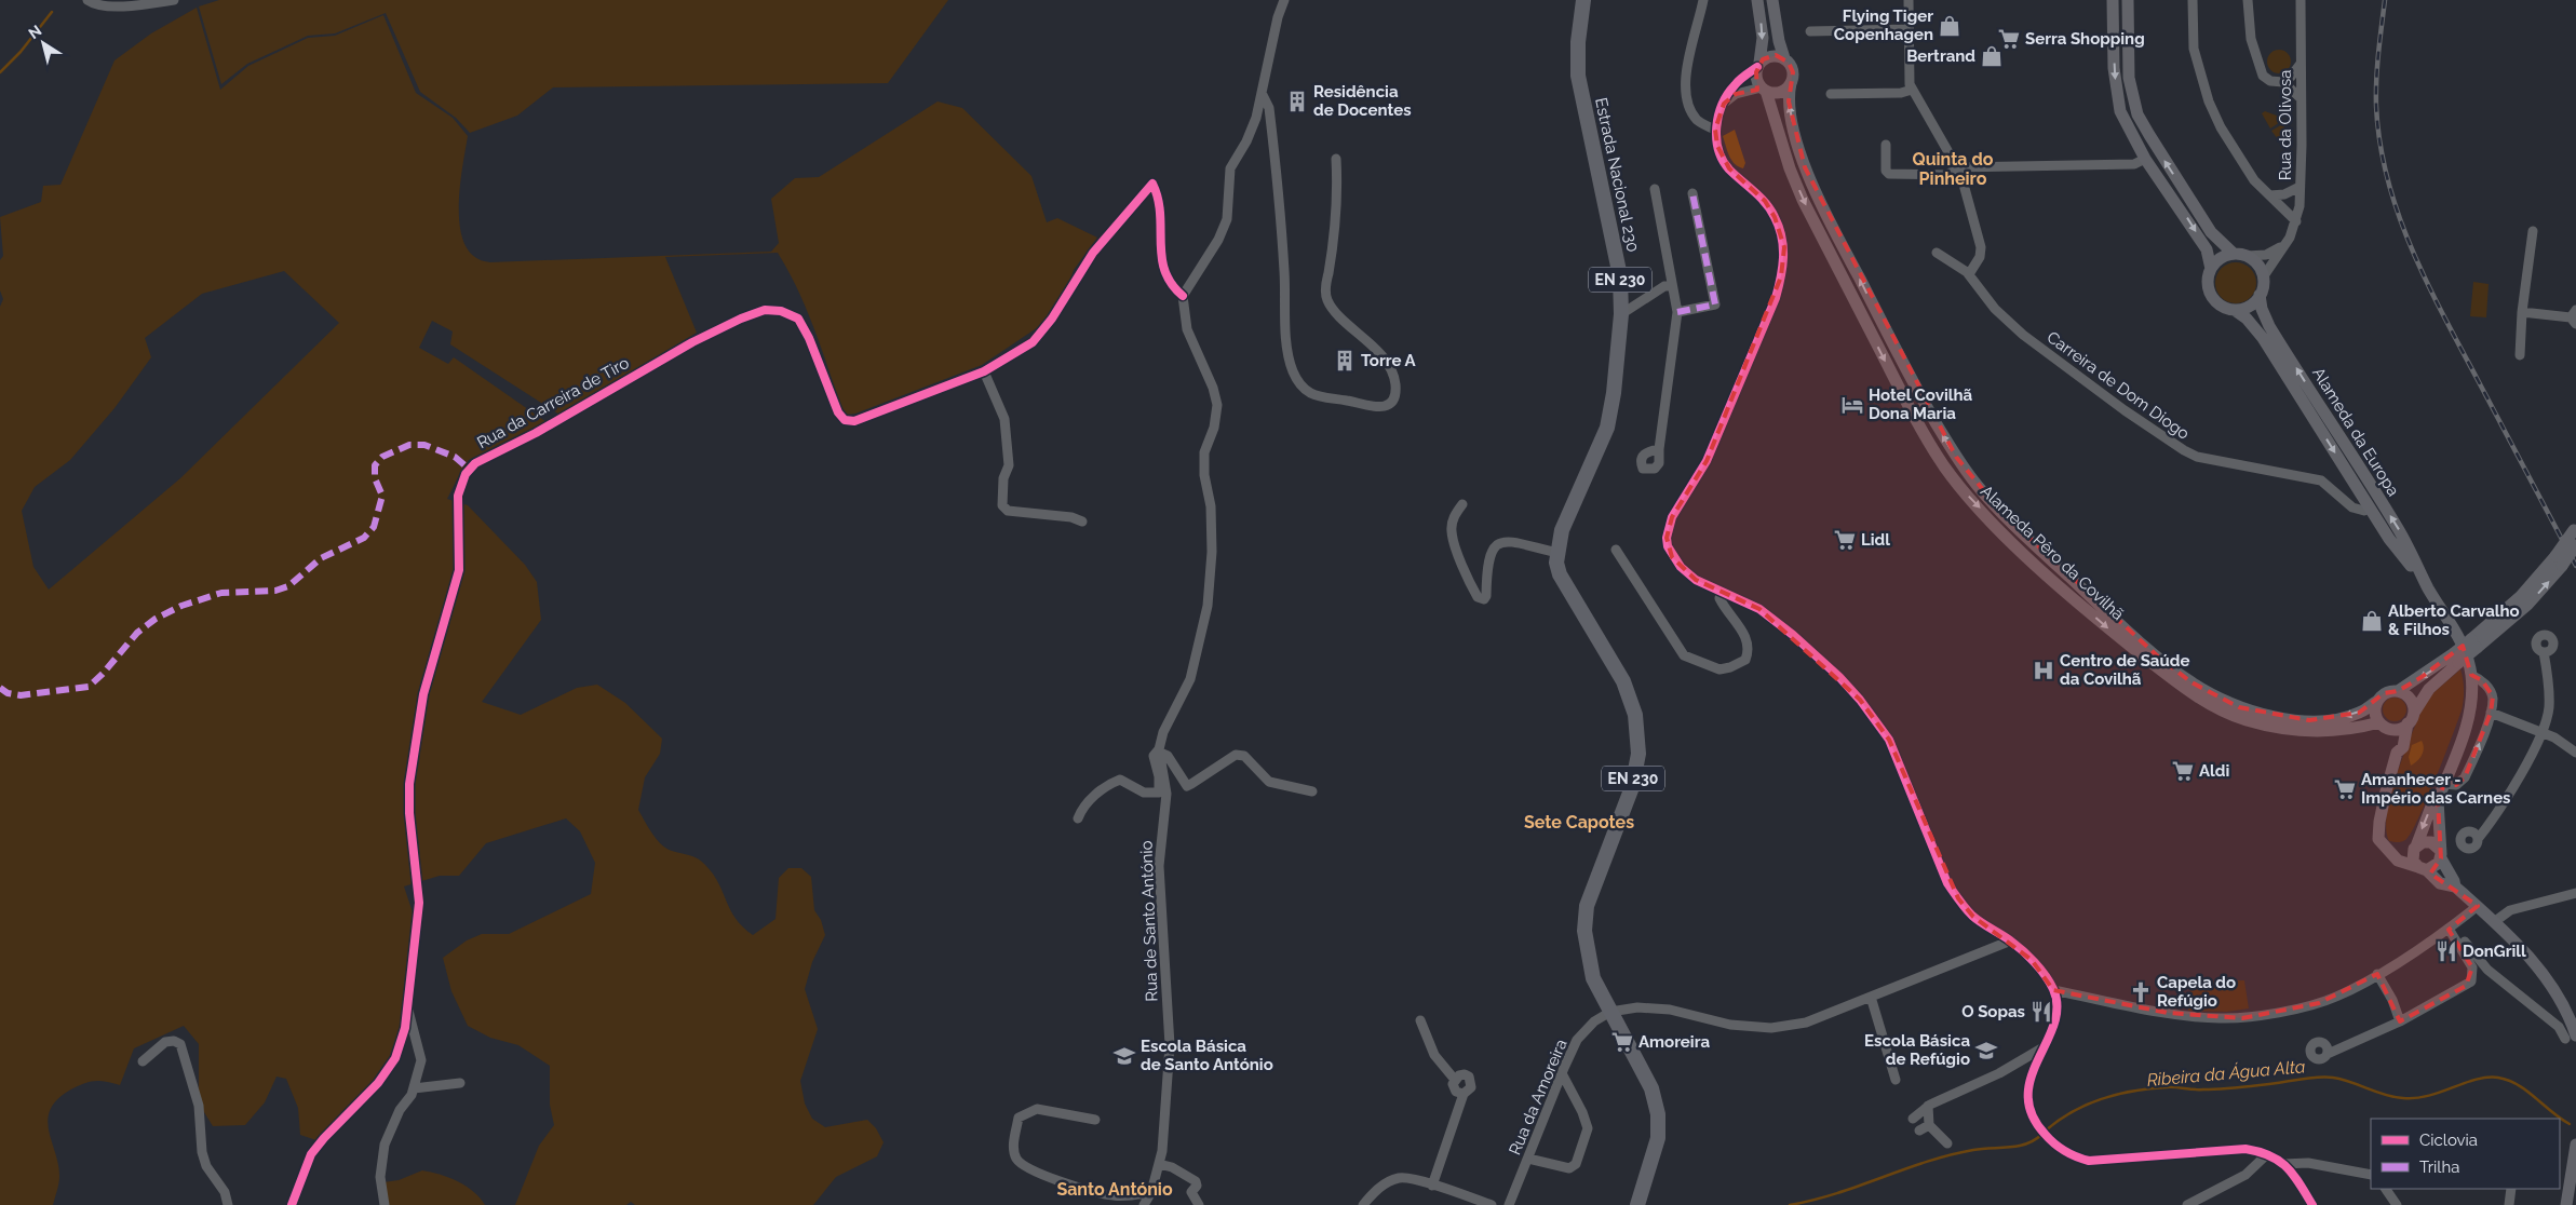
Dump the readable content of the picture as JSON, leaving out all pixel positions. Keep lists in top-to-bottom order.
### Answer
{
  "streets": {
    "main road": [
      "Estrada Nacional 230",
      "EN 230",
      "Alameda da Europa",
      "Alameda Pêro da Covilhã"
    ],
    "street": [
      "Rua da Olivosa",
      "Carreira de Dom Diogo",
      "Rua da Carreira de Tiro",
      "Rua de Santo António",
      "Rua da Amoreira"
    ]
  },
  "crossings": [
    ["Rua da Olivosa", "Alameda da Europa"],
    ["Estrada Nacional 230", "Rua da Amoreira"],
    ["Carreira de Dom Diogo", "Alameda da Europa"],
    ["Rua da Carreira de Tiro", "Rua de Santo António"]
  ],
  "districts": ["Quinta do Pinheiro", "Sete Capotes", "Santo António"],
  "water": ["Ribeira da Água Alta"],
  "places": {
    "shop": ["Flying Tiger Copenhagen", "Bertrand", "Alberto Carvalho & Filhos"],
    "supermarket": [
      "Serra Shopping",
      "Lidl",
      "Aldi",
      "Amanhecer - Império das Carnes",
      "Amoreira"
    ],
    "building": ["Residência de Docentes", "Torre A"],
    "hotel": ["Hotel Covilhã Dona Maria"],
    "hospital": ["Centro de Saúde da Covilhã"],
    "restaurant": ["DonGrill", "O Sopas"],
    "church": ["Capela do Refúgio"],
    "school or university": ["Escola Básica de Refúgio", "Escola Básica de Santo António"]
  },
  "legend": ["Ciclovia", "Trilha"],
  "north": "top left"
}
